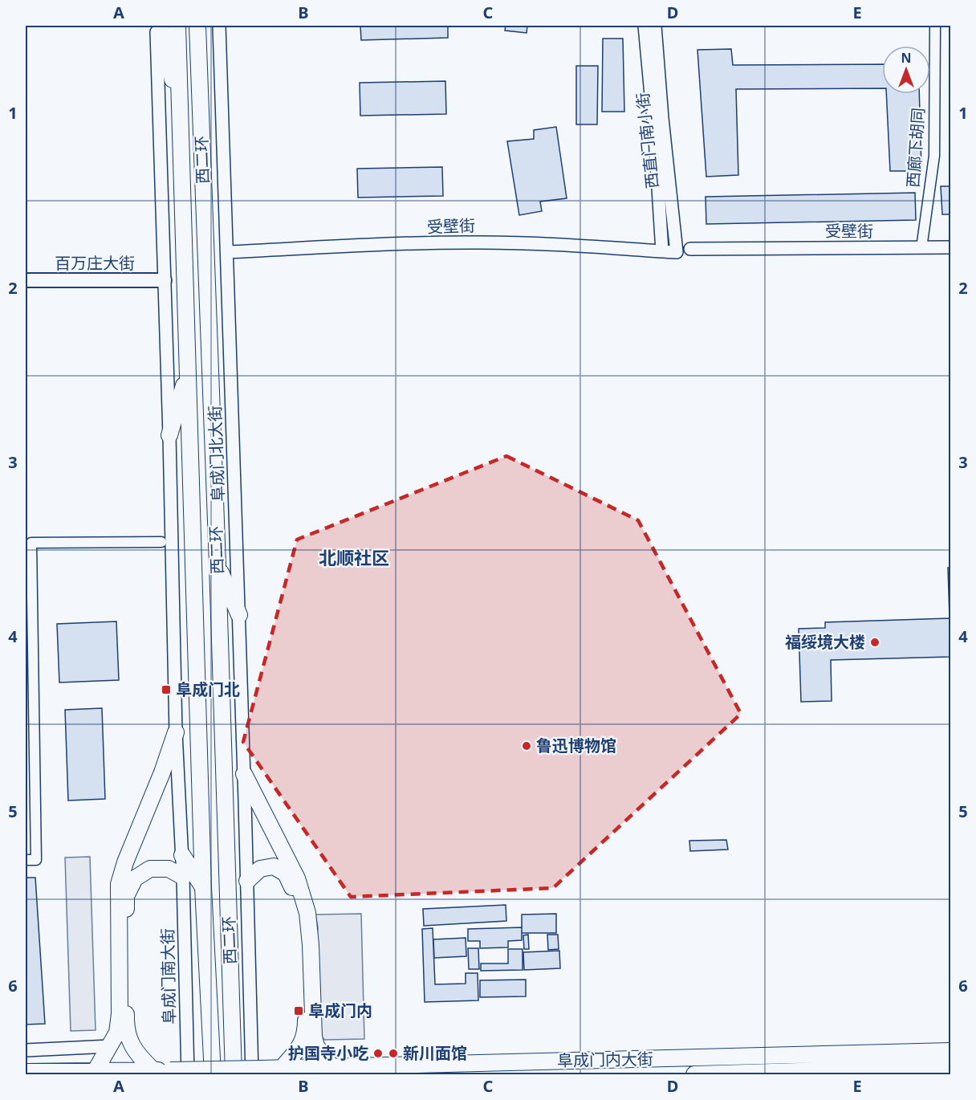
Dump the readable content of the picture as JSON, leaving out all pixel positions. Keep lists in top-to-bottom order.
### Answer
{
  "streets": {
    "main road": ["西二环", "百万庄大街", "阜成门内大街"],
    "street": [
      "西直门南小街",
      "西廊下胡同",
      "受壁街",
      "阜成门北大街",
      "阜成门南大街"
    ]
  },
  "crossings": [
    ["西直门南小街", "受壁街"],
    ["受壁街", "阜成门北大街"]
  ],
  "districts": ["北顺社区"],
  "places": {
    "other": [
      "福绥境大楼",
      "鲁迅博物馆",
      "护国寺小吃",
      "新川面馆"
    ],
    "transit": ["阜成门北", "阜成门内"]
  },
  "north": "top",
  "grid": {
    "columns": [
      "A",
      "B",
      "C",
      "D",
      "E"
    ],
    "rows": [
      "1",
      "2",
      "3",
      "4",
      "5",
      "6"
    ]
  }
}
